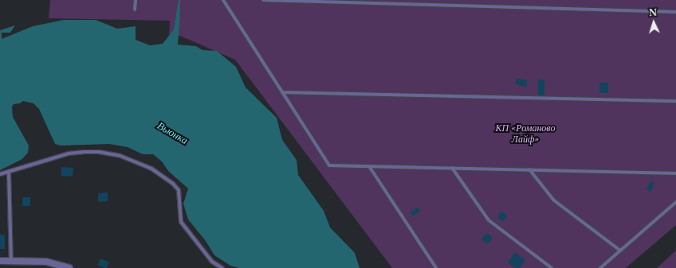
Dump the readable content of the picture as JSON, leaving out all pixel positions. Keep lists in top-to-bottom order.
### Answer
{
  "water": ["Вьюнка"],
  "parks": ["КП «Романово Лайф»"],
  "north": "top"
}
